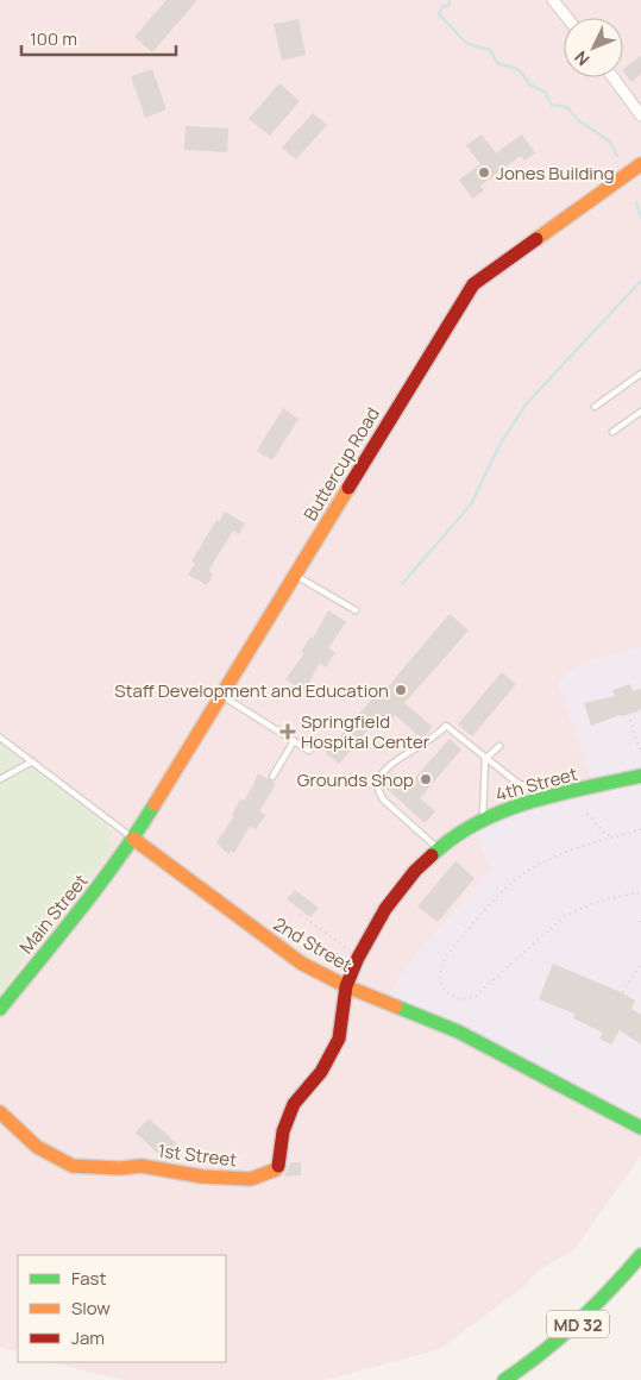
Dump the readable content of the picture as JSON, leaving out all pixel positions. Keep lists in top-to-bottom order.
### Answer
{
  "streets": {
    "street": [
      "Buttercup Road",
      "4th Street",
      "Main Street",
      "2nd Street",
      "1st Street",
      "MD 32"
    ]
  },
  "crossings": [
    ["Buttercup Road", "Main Street"],
    ["Buttercup Road", "2nd Street"],
    ["4th Street", "2nd Street"],
    ["4th Street", "1st Street"],
    ["Main Street", "2nd Street"],
    ["2nd Street", "1st Street"]
  ],
  "places": {
    "other": ["Jones Building", "Staff Development and Education", "Grounds Shop"],
    "health": ["Springfield Hospital Center"]
  },
  "legend": ["Fast", "Slow", "Jam"],
  "scale_bar": "100 m",
  "north": "bottom left"
}
